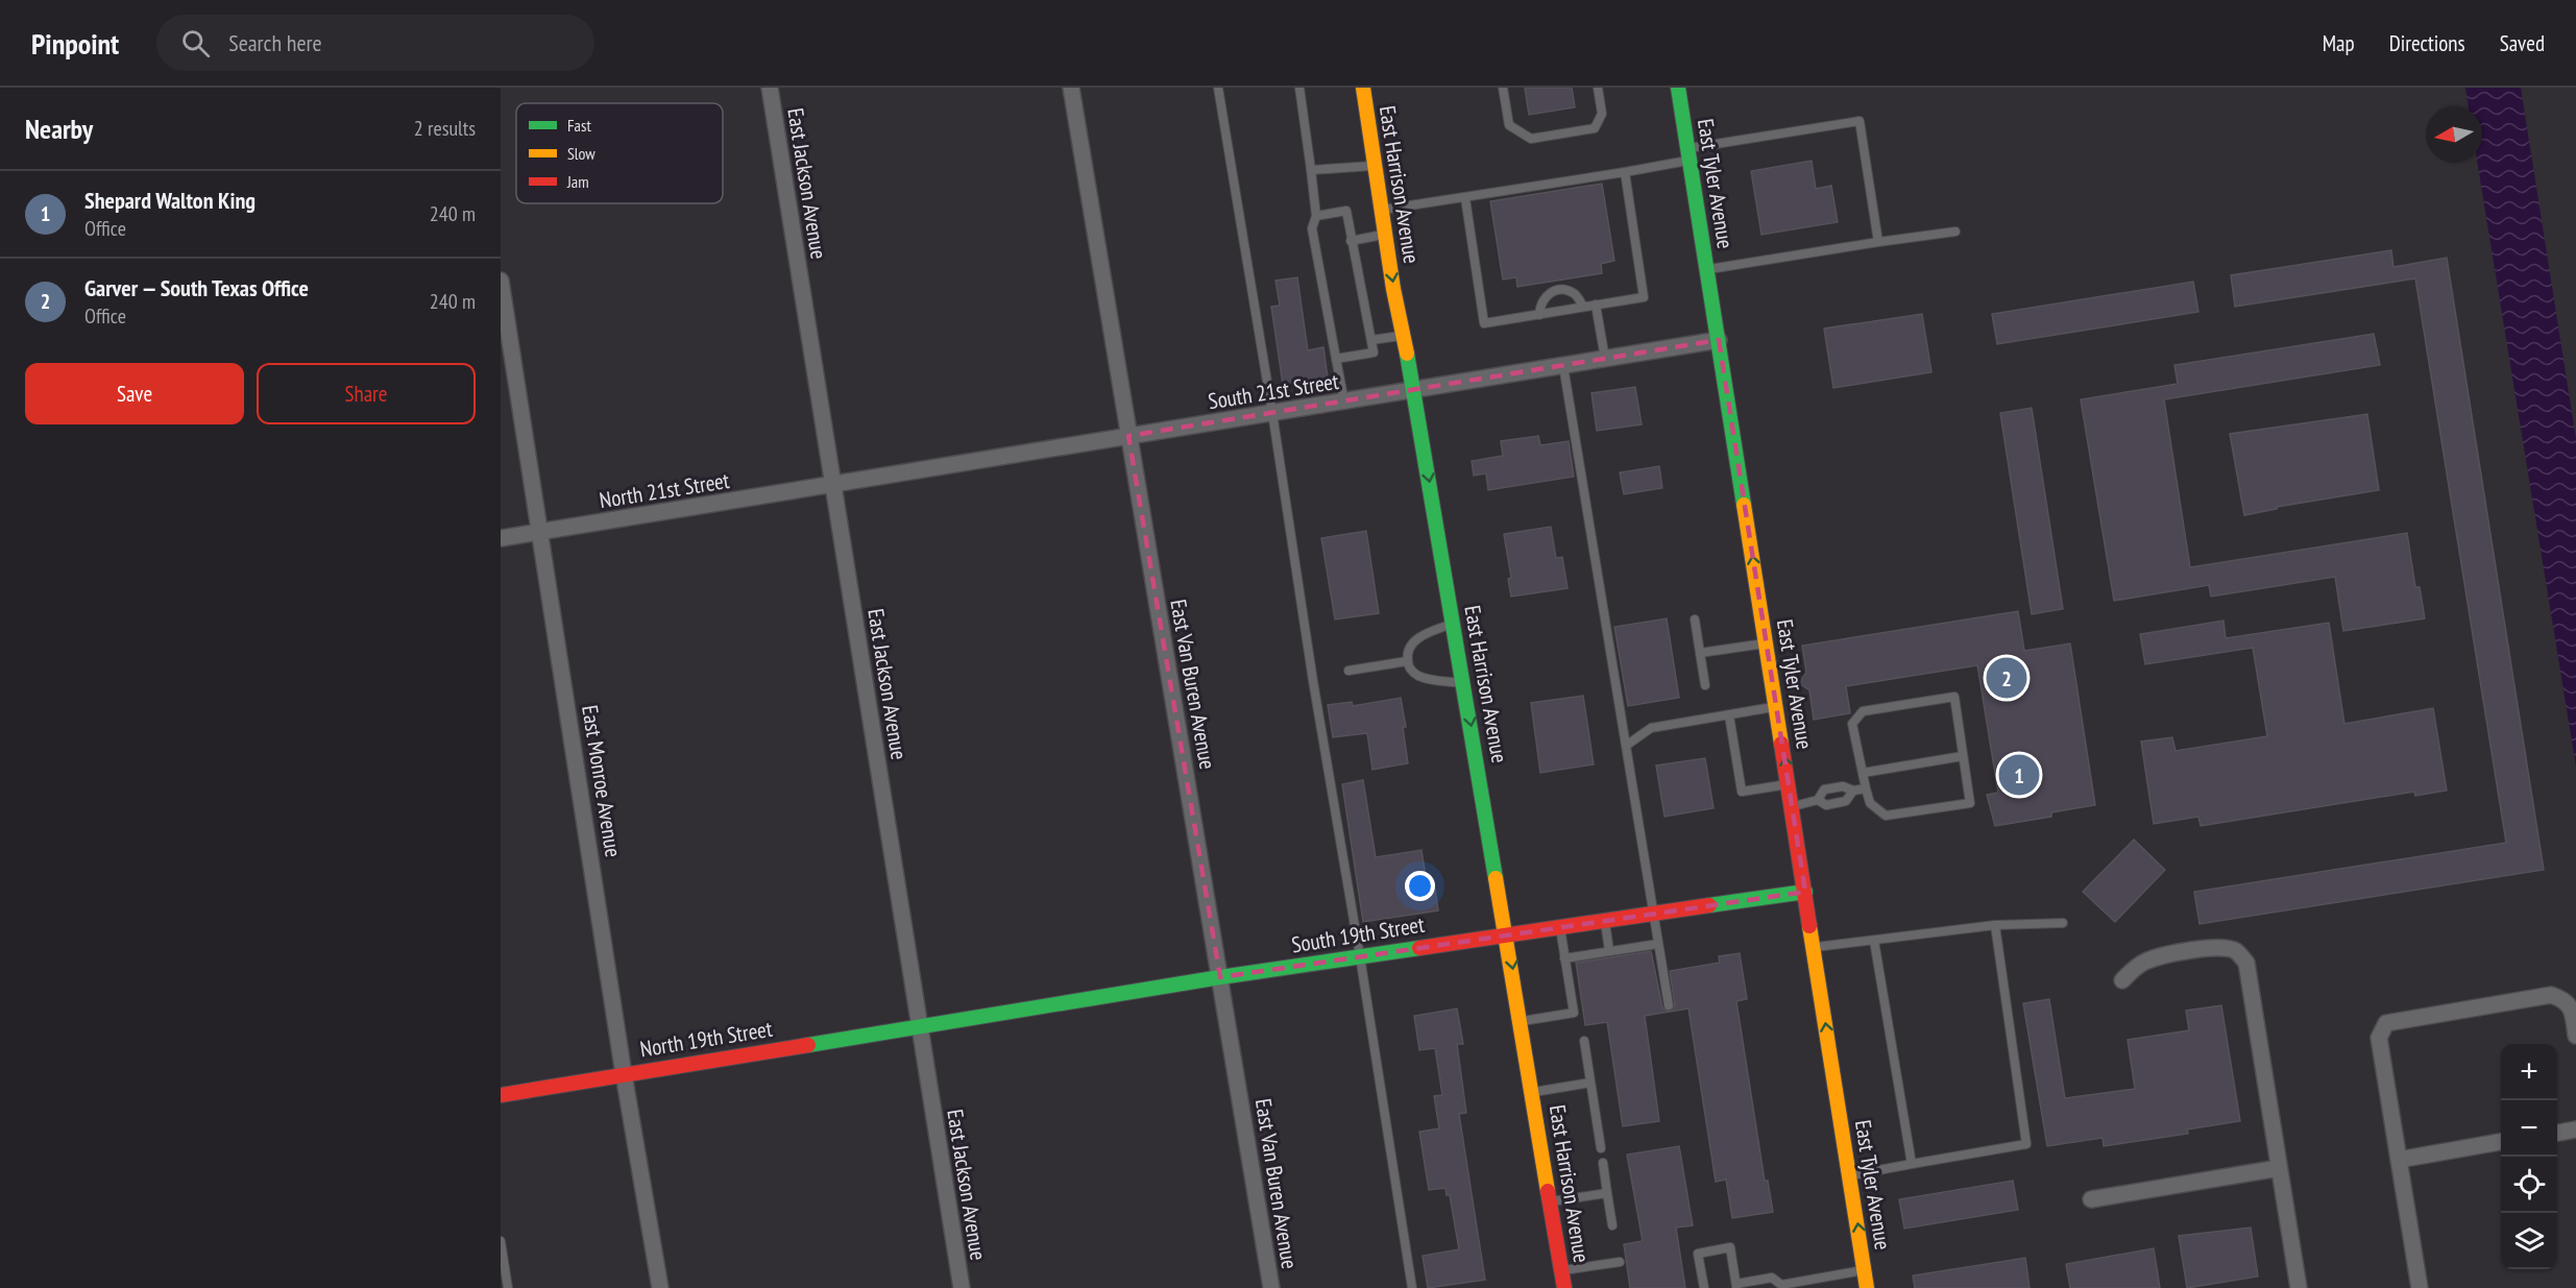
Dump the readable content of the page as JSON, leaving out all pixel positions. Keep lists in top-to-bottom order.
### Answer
{
  "streets": {
    "main road": [
      "East Tyler Avenue",
      "East Harrison Avenue",
      "South 19th Street",
      "North 19th Street"
    ],
    "street": [
      "East Jackson Avenue",
      "South 21st Street",
      "North 21st Street",
      "East Van Buren Avenue",
      "East Monroe Avenue"
    ]
  },
  "crossings": [
    ["East Jackson Avenue", "South 21st Street"],
    ["East Jackson Avenue", "North 21st Street"],
    ["East Jackson Avenue", "South 19th Street"],
    ["East Jackson Avenue", "North 19th Street"],
    ["East Tyler Avenue", "South 21st Street"],
    ["East Tyler Avenue", "South 19th Street"],
    ["East Harrison Avenue", "South 21st Street"],
    ["East Harrison Avenue", "South 19th Street"],
    ["South 21st Street", "North 21st Street"],
    ["South 21st Street", "East Van Buren Avenue"],
    ["North 21st Street", "East Monroe Avenue"],
    ["East Van Buren Avenue", "South 19th Street"],
    ["East Monroe Avenue", "North 19th Street"],
    ["South 19th Street", "North 19th Street"]
  ],
  "one_way": ["East Tyler Avenue", "East Harrison Avenue"],
  "legend": ["Fast", "Slow", "Jam"],
  "north": "left",
  "page": {
    "header": "Pinpoint",
    "search": "Search here",
    "nav": ["Map", "Directions", "Saved"],
    "heading": ["Nearby", "2 results"],
    "list": [
      {
        "mark": "1",
        "name": "Shepard Walton King",
        "note": "Office",
        "value": "240 m"
      },
      {
        "mark": "2",
        "name": "Garver — South Texas Office",
        "note": "Office",
        "value": "240 m"
      }
    ],
    "buttons": ["Save", "Share"],
    "pins": ["2", "1"],
    "map_buttons": ["+", "−"]
  }
}
